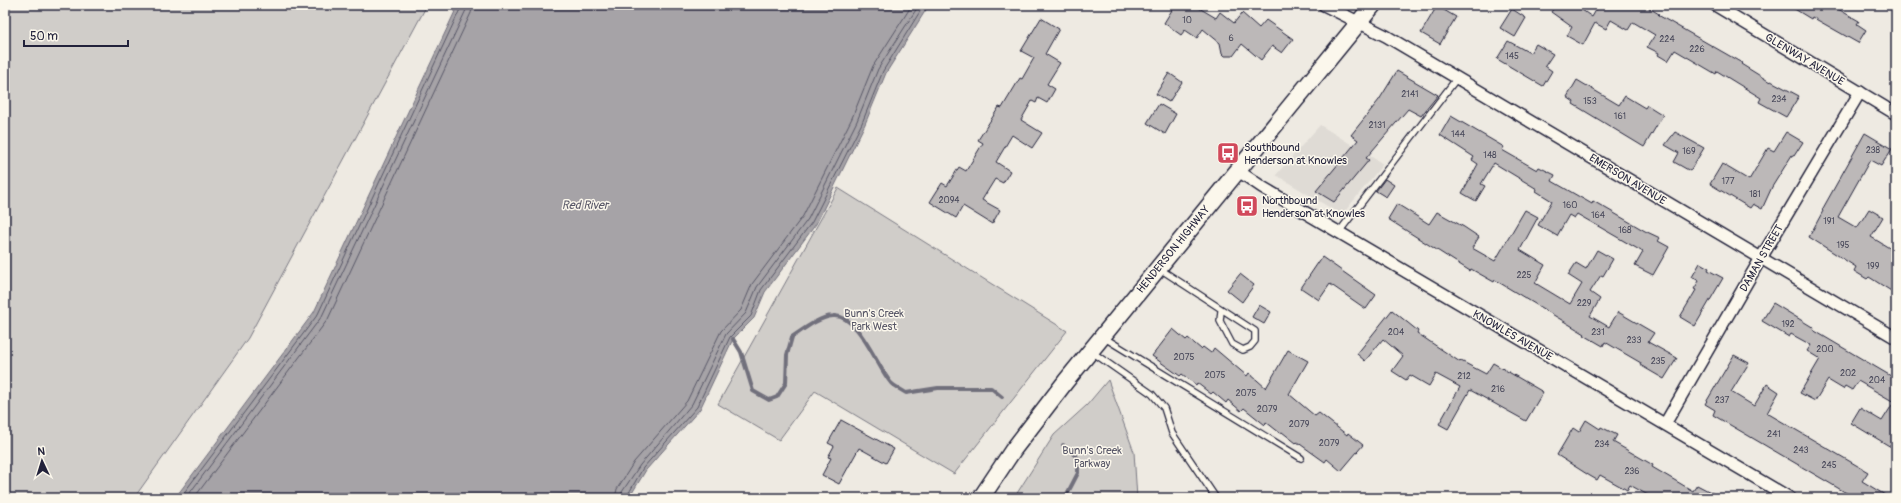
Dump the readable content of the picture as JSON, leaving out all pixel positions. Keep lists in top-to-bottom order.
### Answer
{
  "streets": {
    "main road": ["HENDERSON HIGHWAY"],
    "street": [
      "GLENWAY AVENUE",
      "EMERSON AVENUE",
      "DAMAN STREET",
      "KNOWLES AVENUE"
    ]
  },
  "crossings": [
    ["GLENWAY AVENUE", "DAMAN STREET"],
    ["EMERSON AVENUE", "HENDERSON HIGHWAY"],
    ["EMERSON AVENUE", "DAMAN STREET"],
    ["HENDERSON HIGHWAY", "KNOWLES AVENUE"],
    ["DAMAN STREET", "KNOWLES AVENUE"]
  ],
  "water": ["Red River"],
  "parks": ["Bunn's Creek Park West", "Bunn's Creek Parkway"],
  "places": {
    "bus stop": ["Southbound Henderson at Knowles", "Northbound Henderson at Knowles"]
  },
  "house_numbers": [
    "10",
    "6",
    "224",
    "226",
    "145",
    "2141",
    "234",
    "153",
    "161",
    "2131",
    "144",
    "238",
    "169",
    "148",
    "177",
    "181",
    "2094",
    "160",
    "164",
    "191",
    "168",
    "195",
    "199",
    "225",
    "229",
    "192",
    "204",
    "231",
    "233",
    "200",
    "2075",
    "235",
    "202",
    "2075",
    "212",
    "204",
    "216",
    "2075",
    "237",
    "2079",
    "2079",
    "241",
    "2079",
    "234",
    "243",
    "245",
    "236"
  ],
  "scale_bar": "50 m",
  "north": "top"
}
